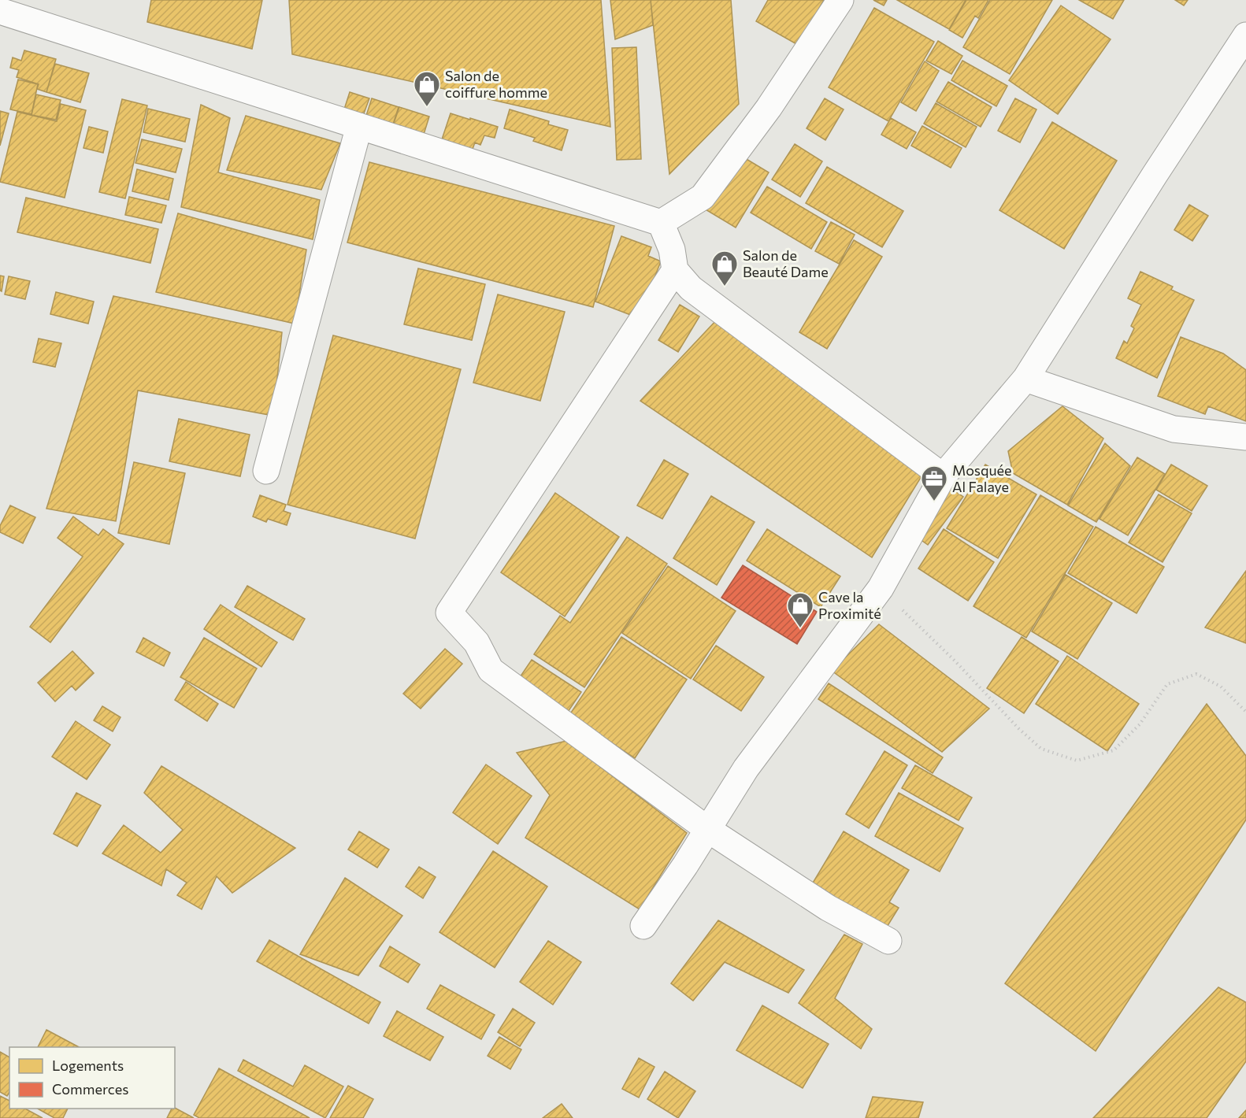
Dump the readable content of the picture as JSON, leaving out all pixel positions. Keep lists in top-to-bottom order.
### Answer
{
  "places": {
    "shop": ["Salon de coiffure homme", "Salon de Beauté Dame", "Cave la Proximité"],
    "office": ["Mosquée Al Falaye"]
  },
  "legend": ["Logements", "Commerces"]
}
